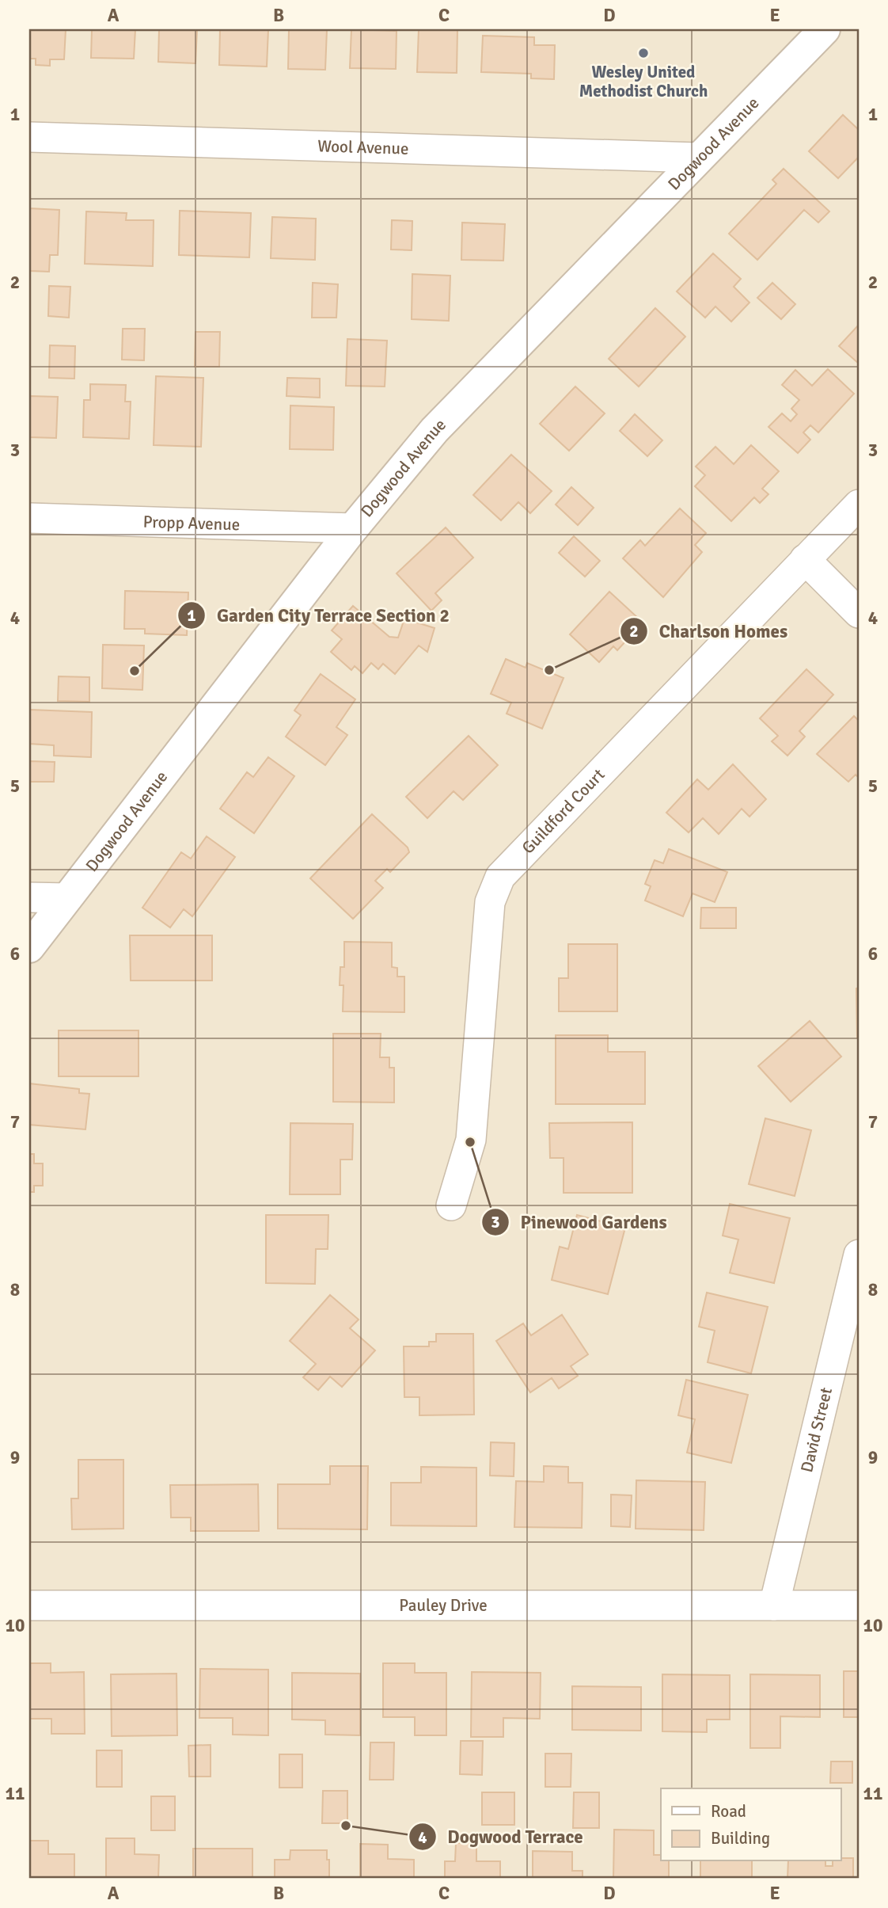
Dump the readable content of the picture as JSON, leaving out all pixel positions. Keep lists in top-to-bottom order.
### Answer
{
  "streets": {
    "street": [
      "Dogwood Avenue",
      "Wool Avenue",
      "Propp Avenue",
      "Guildford Court",
      "David Street",
      "Pauley Drive"
    ]
  },
  "crossings": [
    ["Dogwood Avenue", "Wool Avenue"],
    ["Dogwood Avenue", "Propp Avenue"],
    ["David Street", "Pauley Drive"]
  ],
  "places": [
    "Wesley United Methodist Church",
    "Charlson Homes",
    "Garden City Terrace Section 2",
    "Pinewood Gardens",
    "Dogwood Terrace"
  ],
  "legend": ["Road", "Building"],
  "grid": {
    "columns": [
      "A",
      "B",
      "C",
      "D",
      "E"
    ],
    "rows": [
      "1",
      "2",
      "3",
      "4",
      "5",
      "6",
      "7",
      "8",
      "9",
      "10",
      "11"
    ]
  }
}
